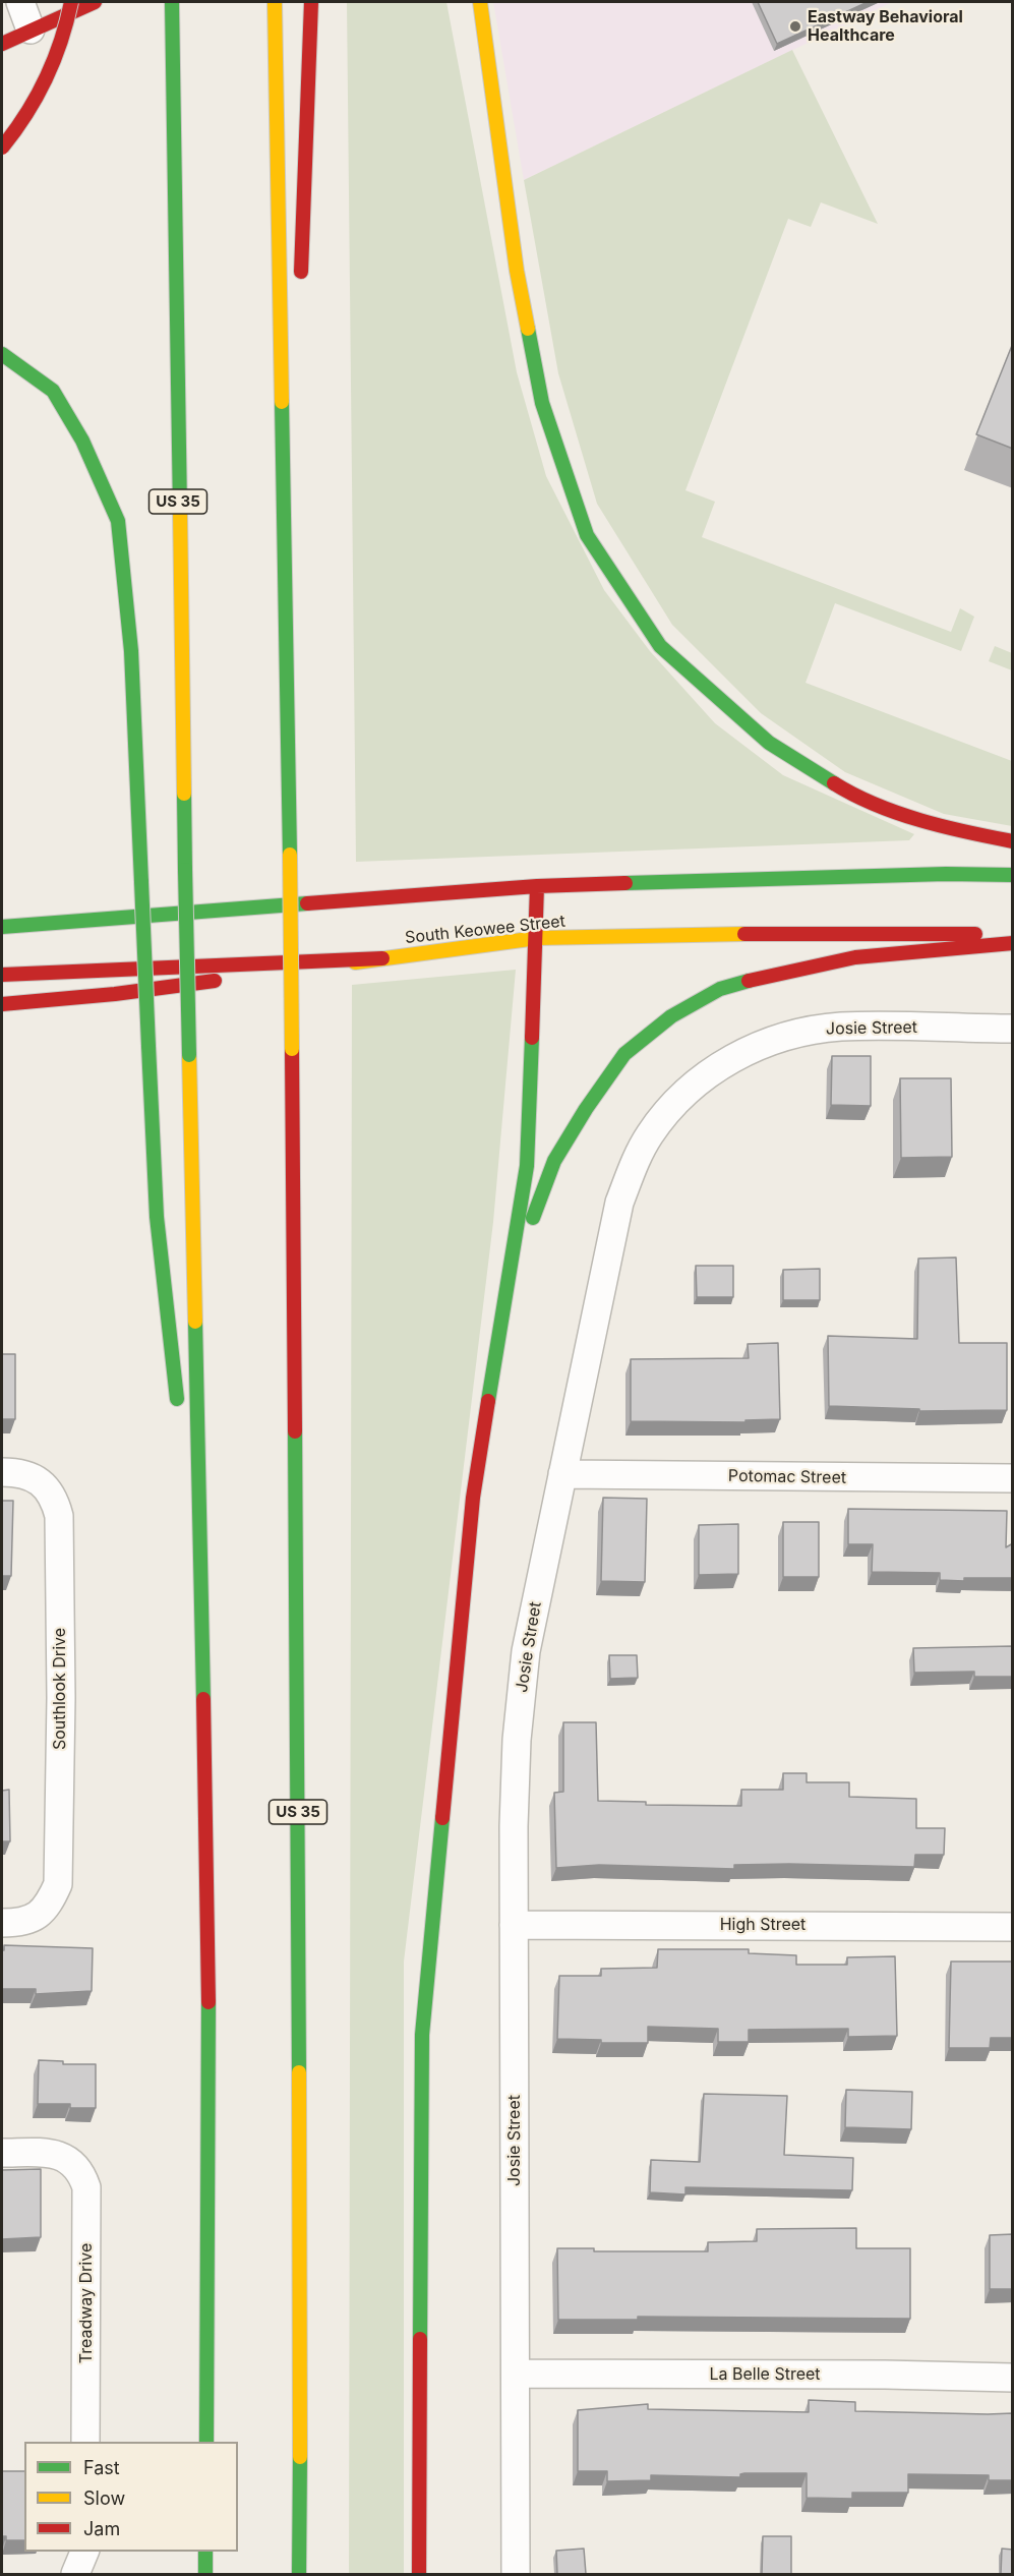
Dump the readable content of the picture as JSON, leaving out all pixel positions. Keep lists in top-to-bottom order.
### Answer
{
  "streets": {
    "main road": ["US 35", "South Keowee Street"],
    "street": [
      "Josie Street",
      "Potomac Street",
      "Southlook Drive",
      "High Street",
      "Treadway Drive",
      "La Belle Street"
    ]
  },
  "crossings": [
    ["Josie Street", "Potomac Street"],
    ["Josie Street", "High Street"],
    ["Josie Street", "La Belle Street"]
  ],
  "places": ["Eastway Behavioral Healthcare"],
  "legend": ["Fast", "Slow", "Jam"]
}
